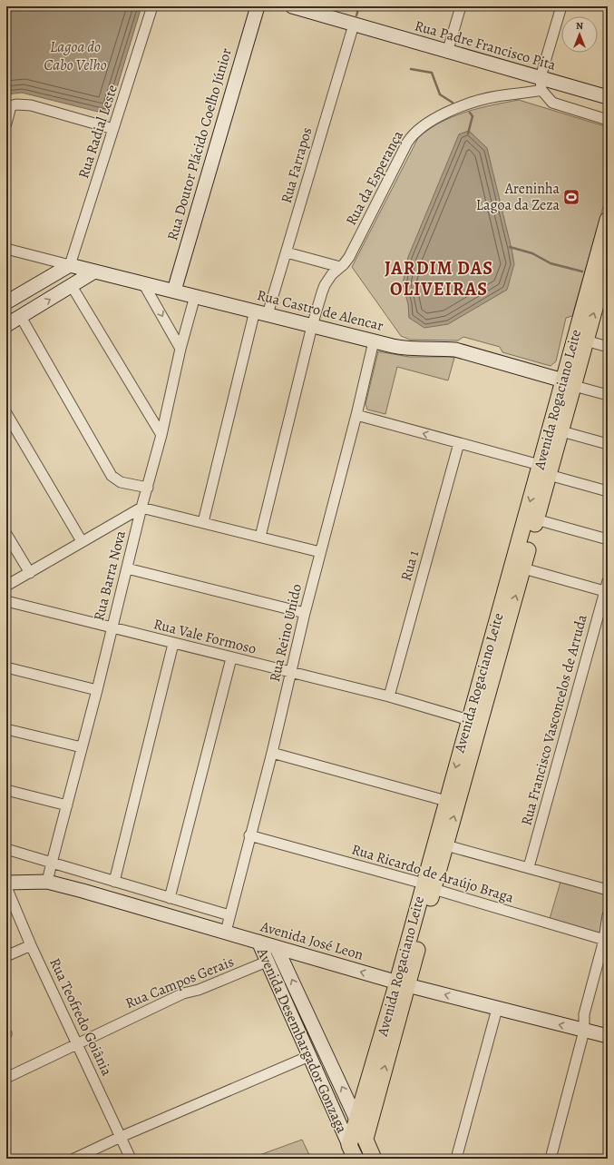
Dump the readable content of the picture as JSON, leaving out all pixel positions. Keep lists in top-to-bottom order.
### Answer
{
  "streets": {
    "main road": ["Avenida Rogaciano Leite", "Avenida Desembargador Gonzaga"],
    "street": [
      "Rua Padre Francisco Pita",
      "Rua Radial Leste",
      "Rua Doutor Plácido Coelho Júnior",
      "Rua Farrapos",
      "Rua da Esperança",
      "Rua Castro de Alencar",
      "Rua 1",
      "Rua Barra Nova",
      "Rua Reino Unido",
      "Rua Vale Formoso",
      "Rua Francisco Vasconcelos de Arruda",
      "Rua Ricardo de Araújo Braga",
      "Avenida José Leon",
      "Rua Campos Gerais",
      "Rua Teofredo Goiânia"
    ]
  },
  "crossings": [
    ["Rua Padre Francisco Pita", "Rua Farrapos"],
    ["Rua Padre Francisco Pita", "Rua da Esperança"],
    ["Rua Radial Leste", "Rua Castro de Alencar"],
    ["Rua Doutor Plácido Coelho Júnior", "Rua Castro de Alencar"],
    ["Rua Farrapos", "Rua Castro de Alencar"],
    ["Rua da Esperança", "Rua Castro de Alencar"],
    ["Rua Castro de Alencar", "Avenida Rogaciano Leite"],
    ["Rua Castro de Alencar", "Rua Barra Nova"],
    ["Rua Castro de Alencar", "Rua Reino Unido"],
    ["Avenida Rogaciano Leite", "Rua Vale Formoso"],
    ["Avenida Rogaciano Leite", "Rua Ricardo de Araújo Braga"],
    ["Avenida Rogaciano Leite", "Avenida José Leon"],
    ["Avenida Rogaciano Leite", "Avenida Desembargador Gonzaga"],
    ["Rua 1", "Rua Vale Formoso"],
    ["Rua Barra Nova", "Rua Vale Formoso"],
    ["Rua Barra Nova", "Avenida José Leon"],
    ["Rua Reino Unido", "Rua Vale Formoso"],
    ["Rua Reino Unido", "Rua Ricardo de Araújo Braga"],
    ["Rua Reino Unido", "Avenida José Leon"],
    ["Avenida José Leon", "Avenida Desembargador Gonzaga"],
    ["Rua Campos Gerais", "Rua Teofredo Goiânia"],
    ["Rua Campos Gerais", "Avenida Desembargador Gonzaga"]
  ],
  "one_way": ["Avenida José Leon"],
  "districts": ["JARDIM DAS OLIVEIRAS"],
  "water": ["Lagoa do Cabo Velho"],
  "places": {
    "sports": ["Areninha Lagoa da Zeza"]
  },
  "north": "top"
}
